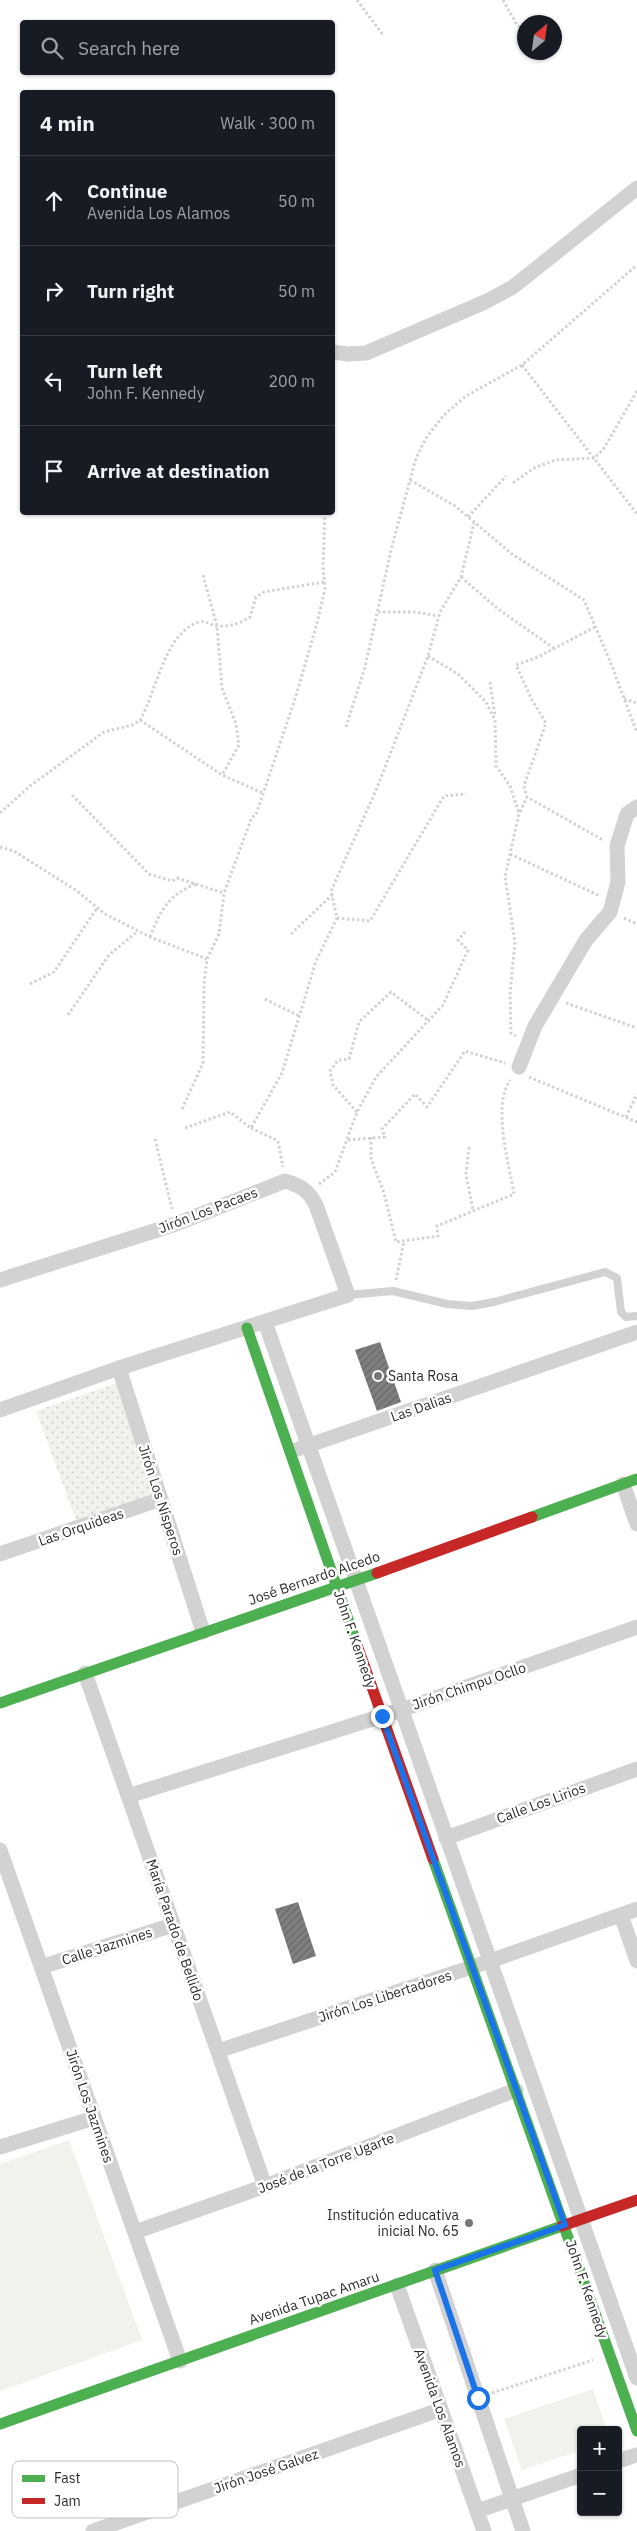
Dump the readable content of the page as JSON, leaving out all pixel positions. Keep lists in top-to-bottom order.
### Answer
{
  "streets": {
    "street": [
      "Jirón Los Pacaes",
      "Las Dalias",
      "Jirón Los Nísperos",
      "Las Orquideas",
      "José Bernardo Alcedo",
      "John F. Kennedy",
      "Jirón Chimpu Ocllo",
      "Calle Los Lirios",
      "María Parado de Bellido",
      "Calle Jazmines",
      "Jirón Los Libertadores",
      "Jirón Los Jazmines",
      "José de la Torre Ugarte",
      "Avenida Tupac Amaru",
      "Avenida Los Alamos",
      "Jirón José Galvez"
    ]
  },
  "crossings": [
    ["Las Dalias", "John F. Kennedy"],
    ["Jirón Los Nísperos", "Las Orquideas"],
    ["Jirón Los Nísperos", "José Bernardo Alcedo"],
    ["José Bernardo Alcedo", "John F. Kennedy"],
    ["José Bernardo Alcedo", "María Parado de Bellido"],
    ["John F. Kennedy", "Jirón Chimpu Ocllo"],
    ["John F. Kennedy", "Calle Los Lirios"],
    ["John F. Kennedy", "Jirón Los Libertadores"],
    ["John F. Kennedy", "José de la Torre Ugarte"],
    ["John F. Kennedy", "Avenida Tupac Amaru"],
    ["Jirón Chimpu Ocllo", "María Parado de Bellido"],
    ["María Parado de Bellido", "Calle Jazmines"],
    ["María Parado de Bellido", "Jirón Los Libertadores"],
    ["María Parado de Bellido", "José de la Torre Ugarte"],
    ["Calle Jazmines", "Jirón Los Jazmines"],
    ["Jirón Los Jazmines", "José de la Torre Ugarte"],
    ["Jirón Los Jazmines", "Avenida Tupac Amaru"],
    ["Avenida Tupac Amaru", "Avenida Los Alamos"],
    ["Avenida Los Alamos", "Jirón José Galvez"]
  ],
  "places": ["Santa Rosa", "Institución educativa inicial No. 65"],
  "legend": ["Fast", "Jam"],
  "north": "top right",
  "page": {
    "search": "Search here",
    "heading": ["4 min", "Walk · 300 m"],
    "list": [
      ["Continue", "Avenida Los Alamos", "50 m"],
      ["Turn right", "50 m"],
      ["Turn left", "John F. Kennedy", "200 m"],
      "Arrive at destination"
    ],
    "map_buttons": ["+", "−"]
  }
}
